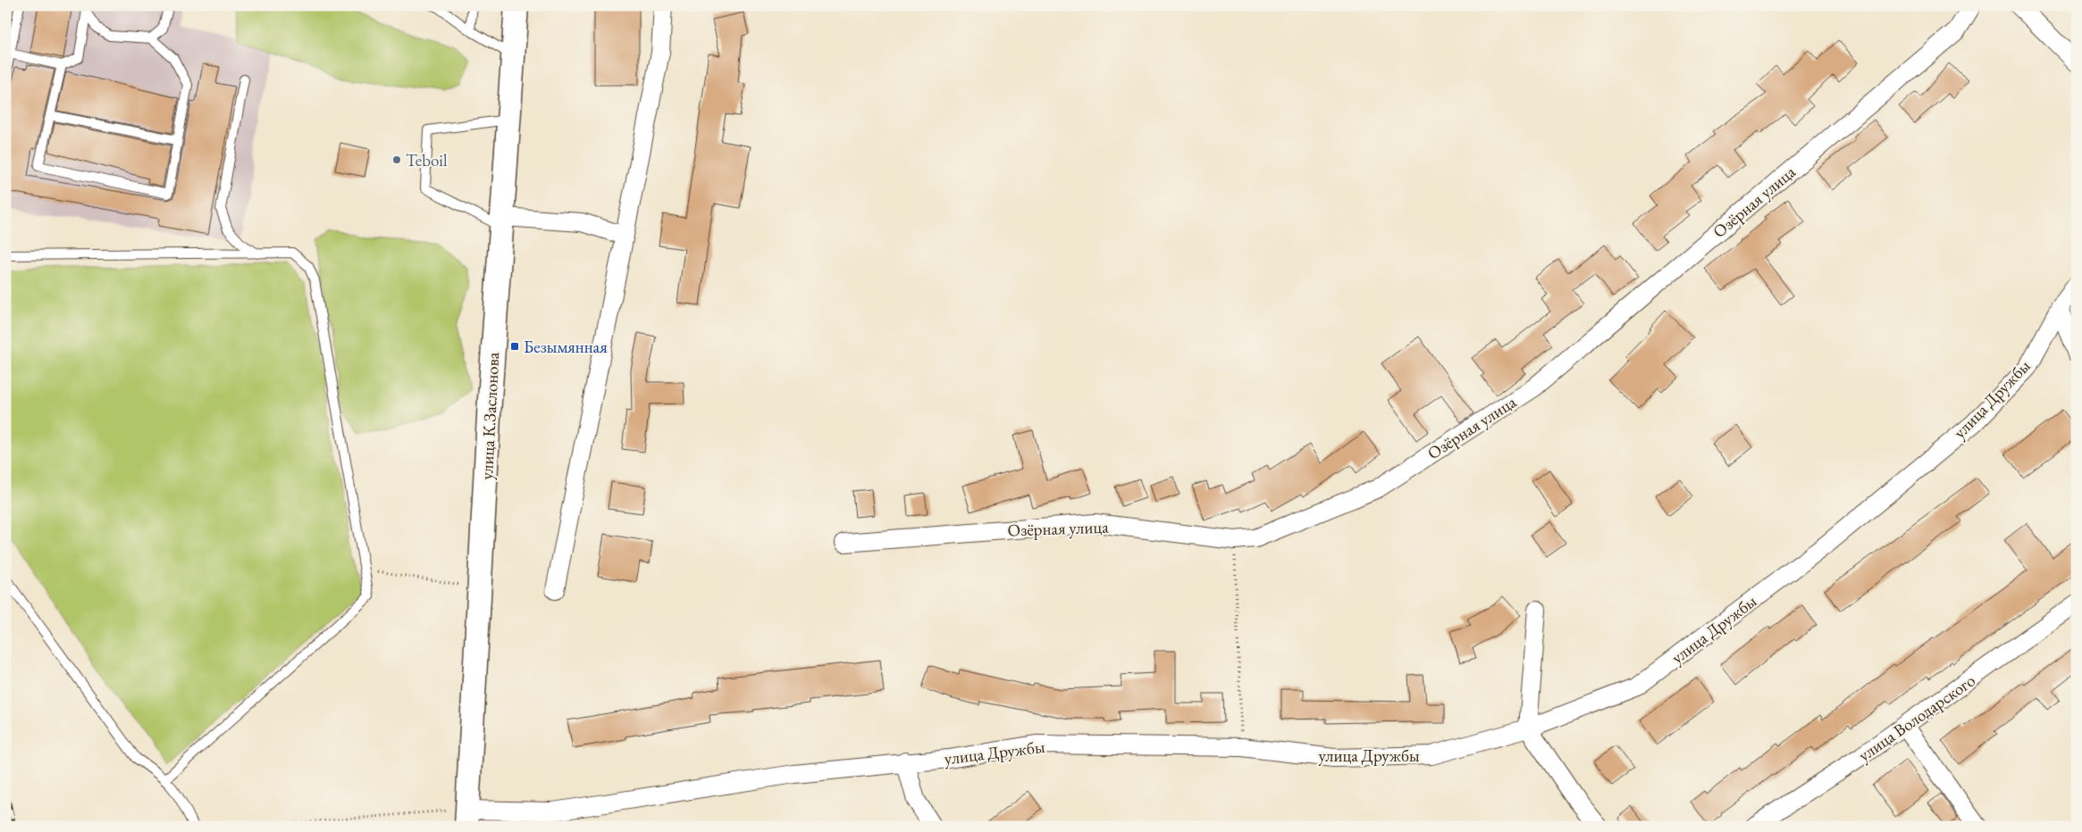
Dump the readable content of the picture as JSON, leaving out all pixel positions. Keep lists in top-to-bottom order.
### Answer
{
  "streets": {
    "street": [
      "Озёрная улица",
      "улица Дружбы",
      "улица К.Заслонова",
      "улица Володарского"
    ]
  },
  "crossings": [
    ["улица Дружбы", "улица К.Заслонова"]
  ],
  "places": {
    "other": ["Teboil"],
    "transit": ["Безымянная"]
  }
}
